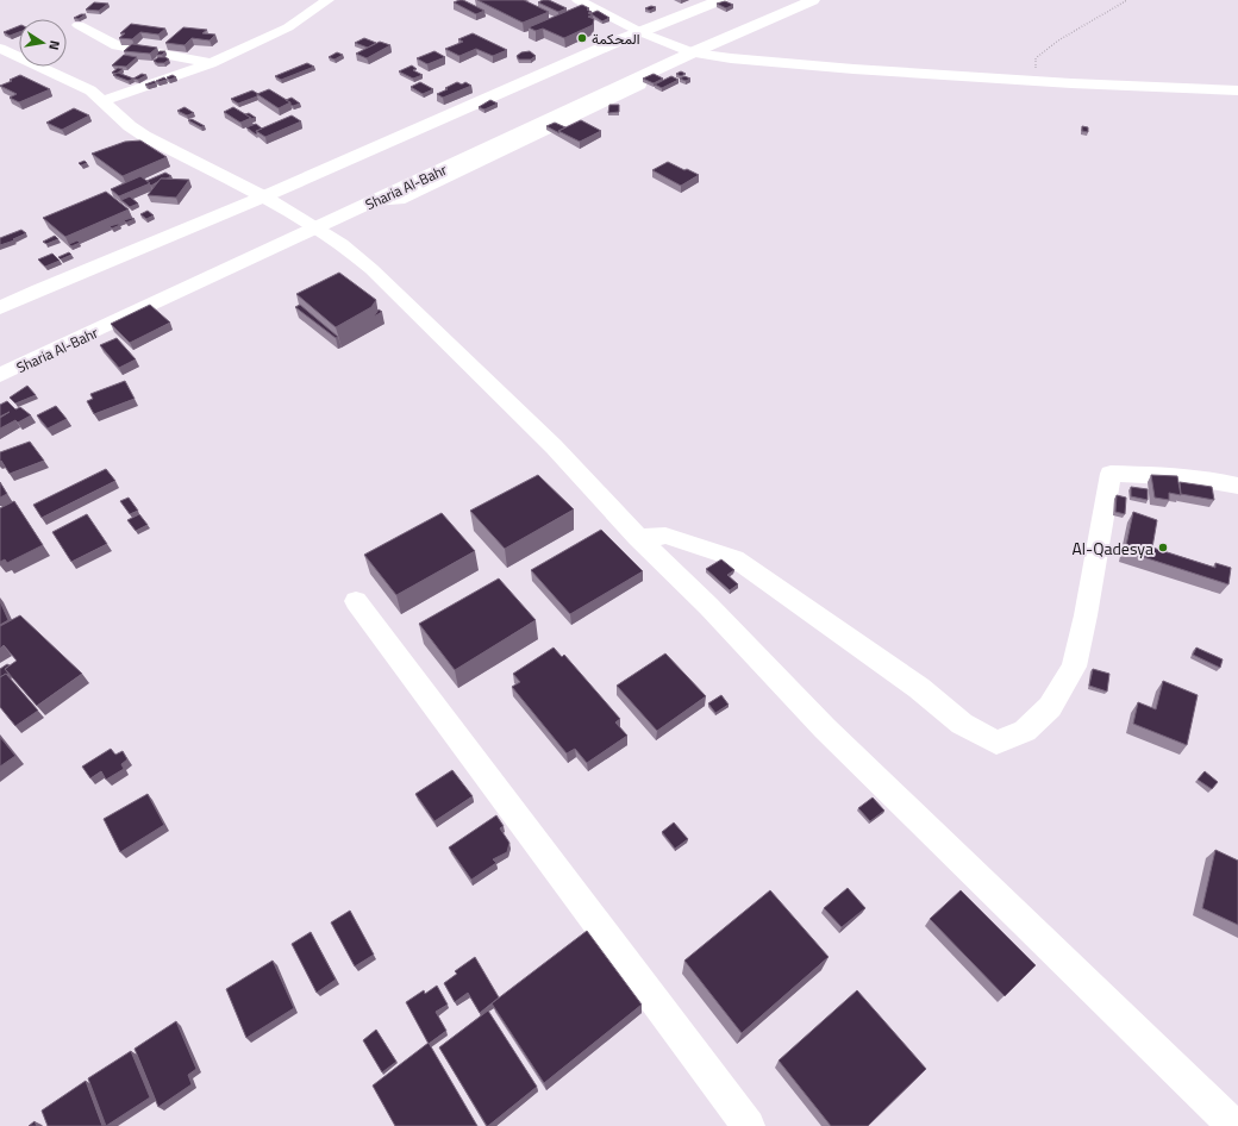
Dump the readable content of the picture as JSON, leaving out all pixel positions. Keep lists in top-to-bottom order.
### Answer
{
  "streets": {
    "main road": ["Sharia Al-Bahr"]
  },
  "places": ["المحكمة", "Al-Qadesya"],
  "north": "right"
}
